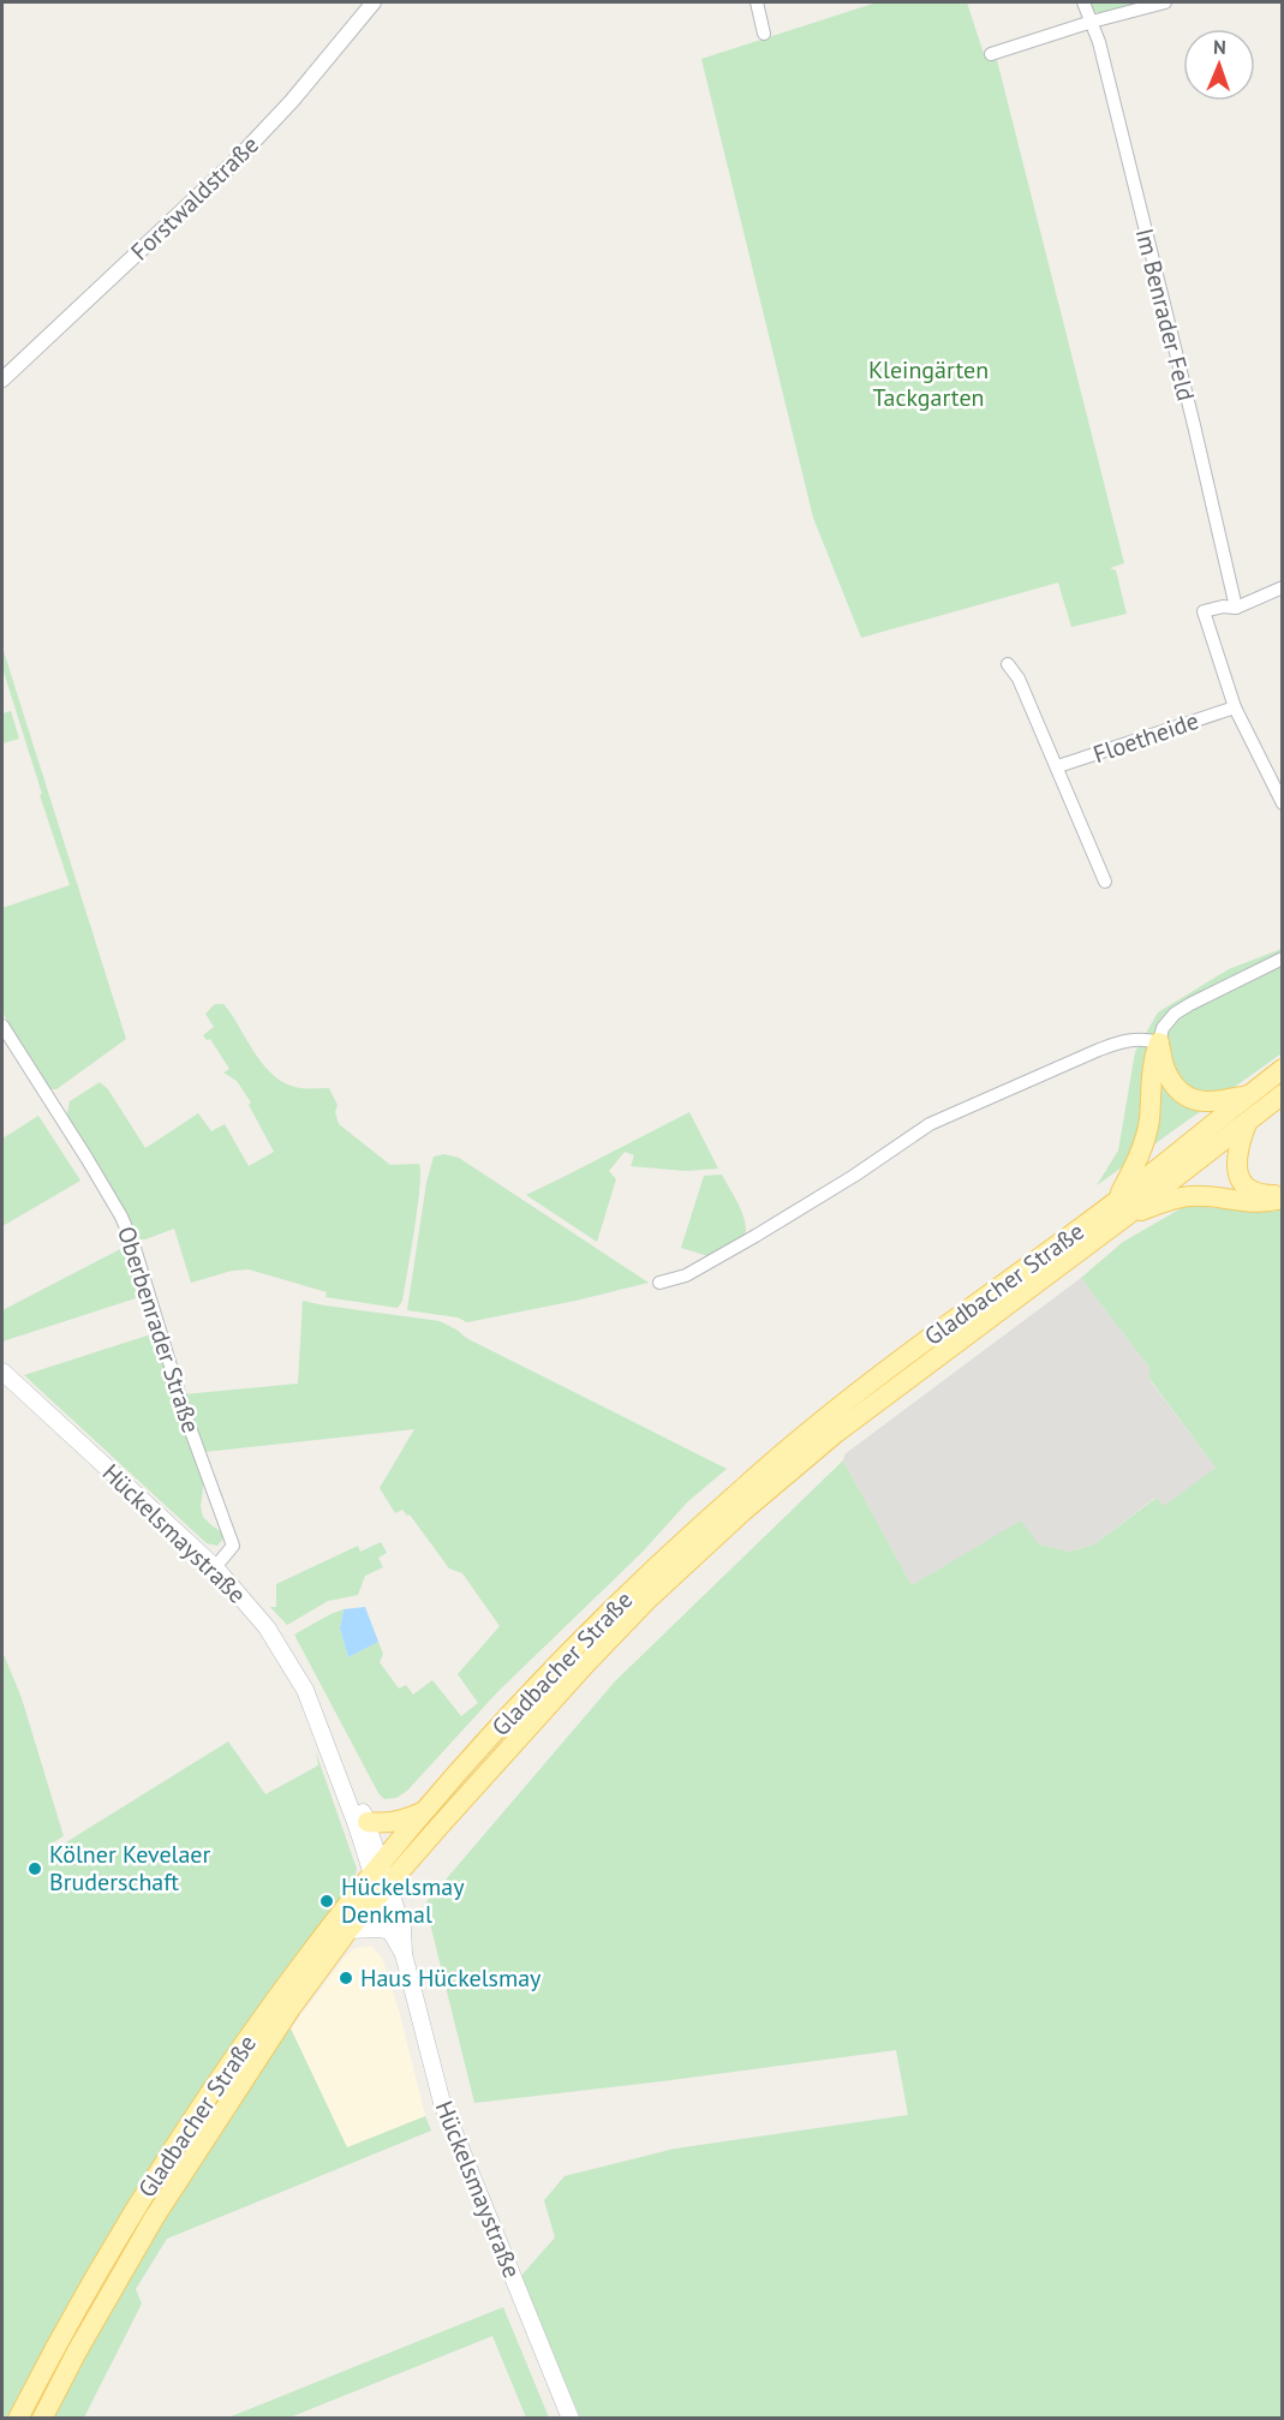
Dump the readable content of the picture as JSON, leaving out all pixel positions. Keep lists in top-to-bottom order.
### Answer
{
  "streets": {
    "main road": ["Gladbacher Straße", "Hückelsmaystraße"],
    "street": [
      "Forstwaldstraße",
      "Im Benrader Feld",
      "Floetheide",
      "Oberbenrader Straße"
    ]
  },
  "crossings": [
    ["Gladbacher Straße", "Hückelsmaystraße"],
    ["Oberbenrader Straße", "Hückelsmaystraße"]
  ],
  "parks": ["Kleingärten Tackgarten"],
  "places": ["Kölner Kevelaer Bruderschaft", "Hückelsmay Denkmal", "Haus Hückelsmay"],
  "north": "top"
}
